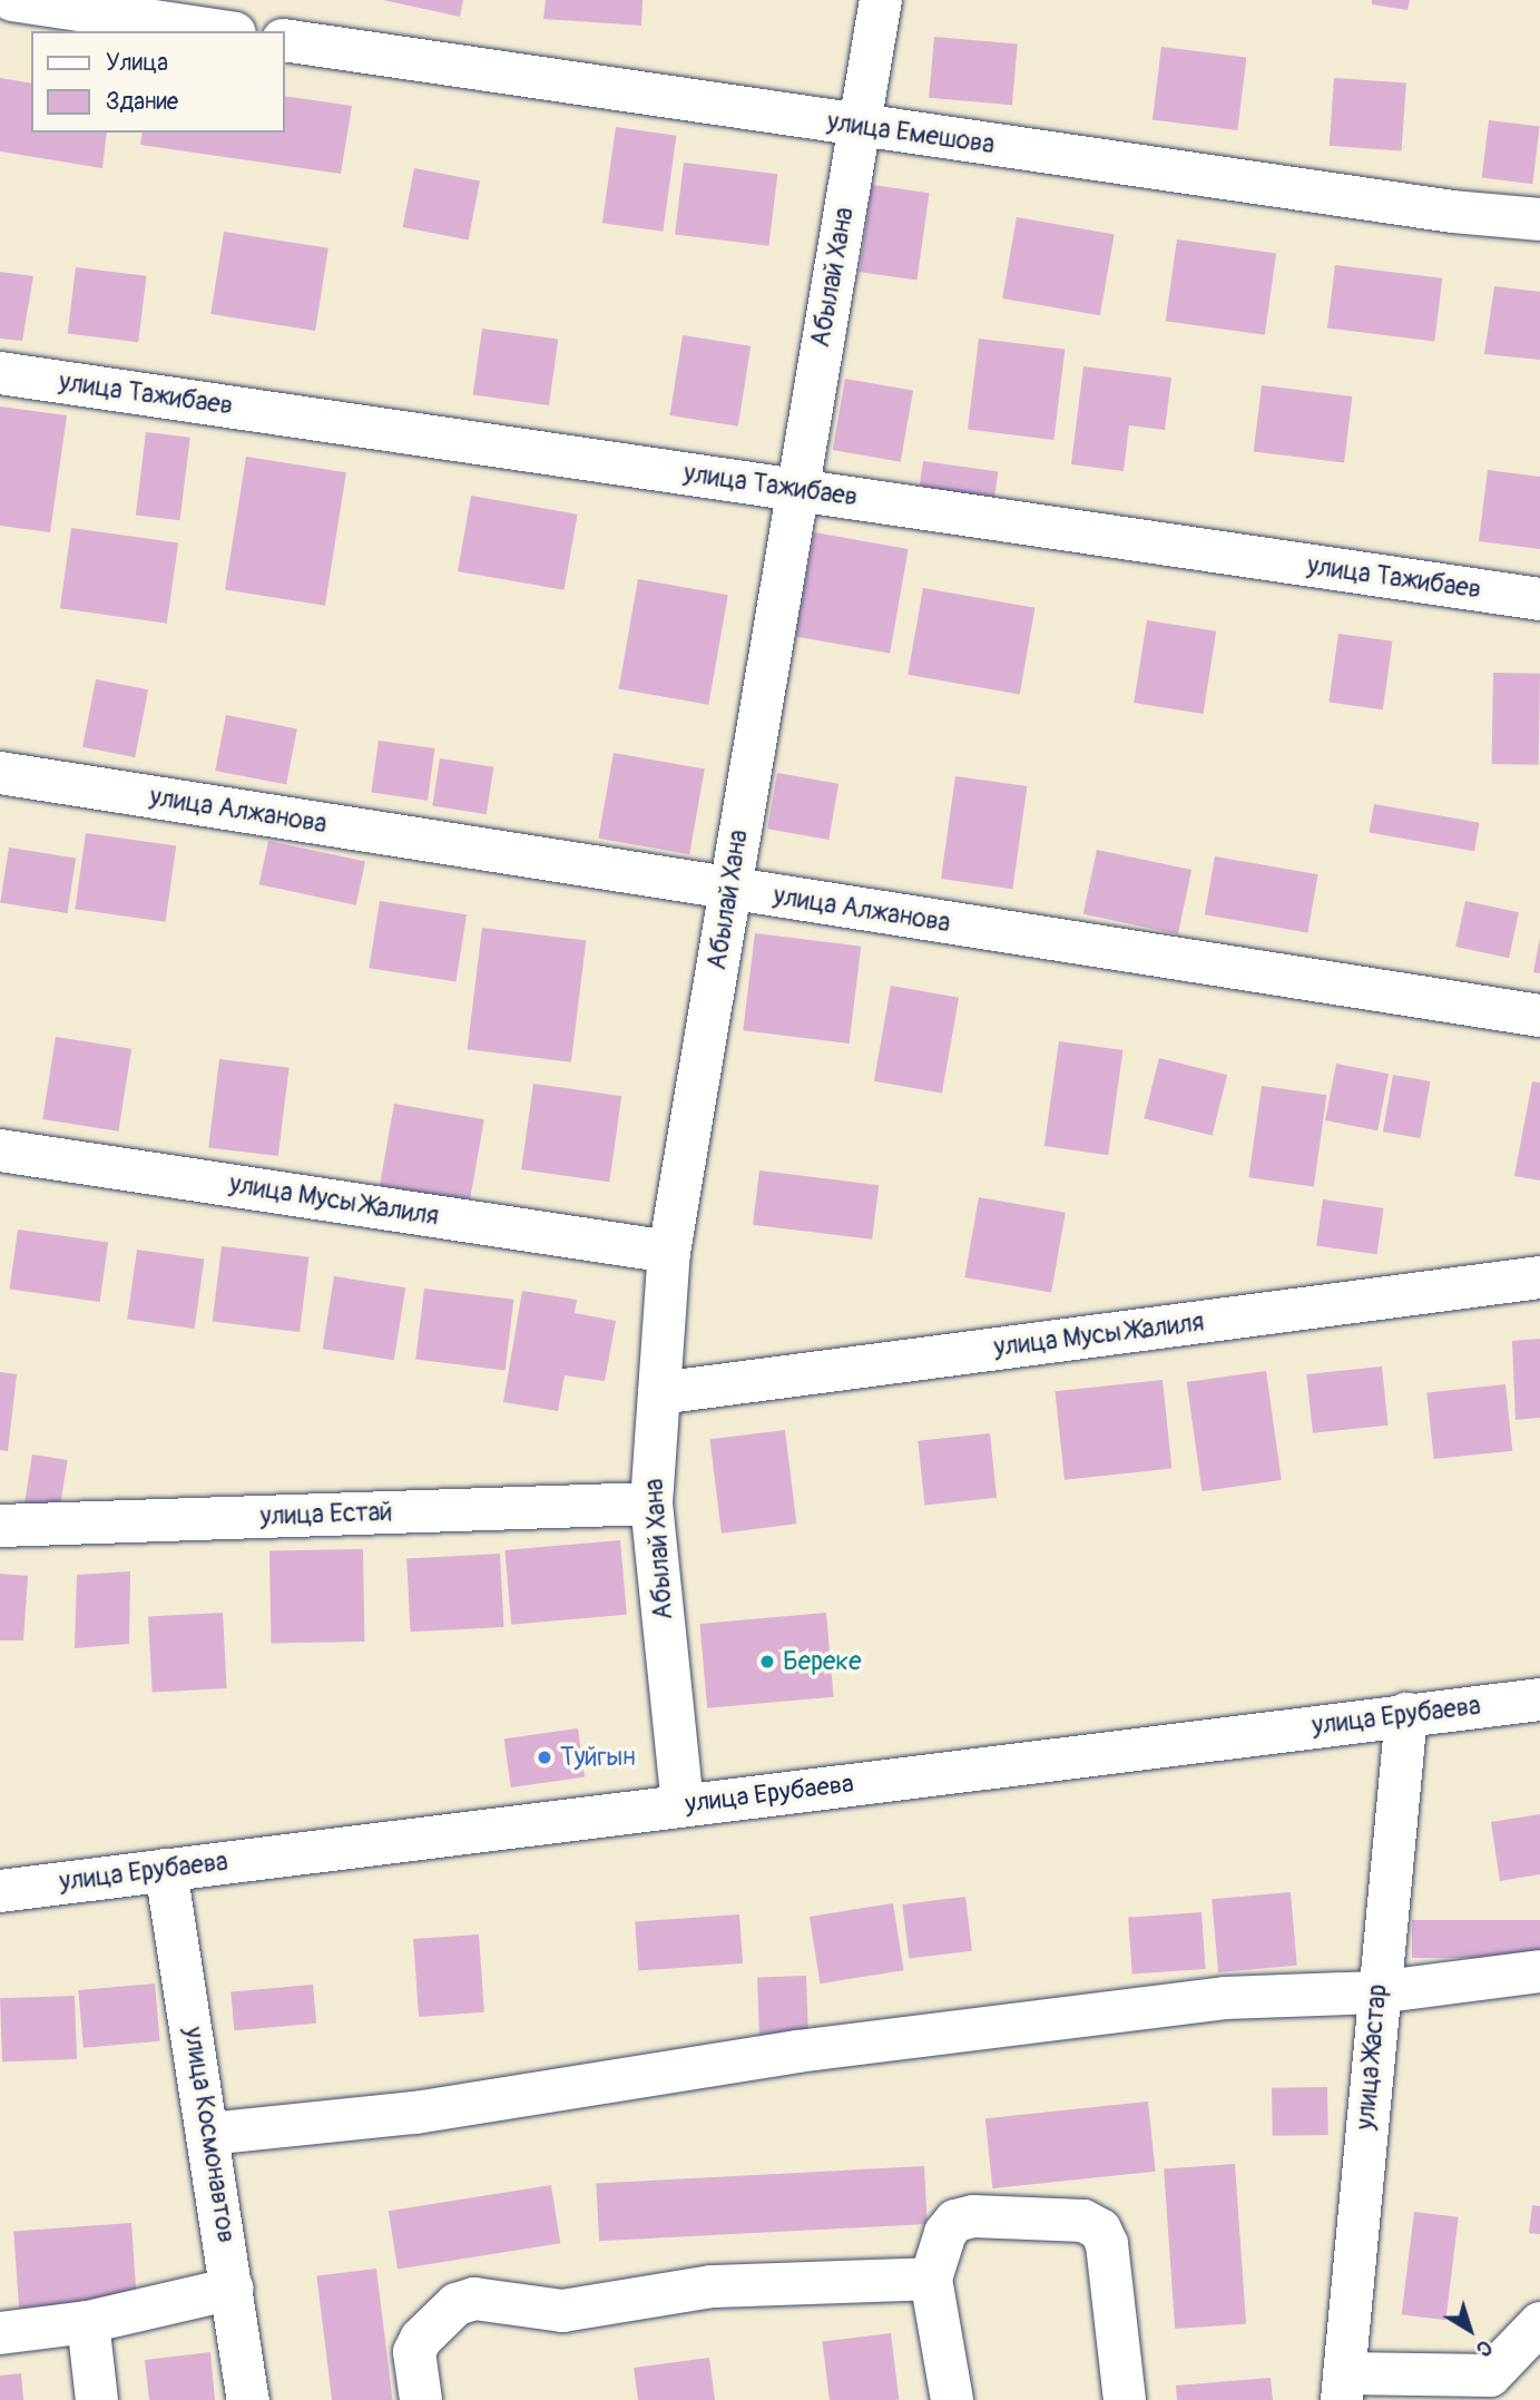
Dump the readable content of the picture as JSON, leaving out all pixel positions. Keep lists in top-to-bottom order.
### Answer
{
  "streets": {
    "street": [
      "улица Емешова",
      "Абылай Хана",
      "улица Тажибаев",
      "улица Алжанова",
      "улица Мусы Жалиля",
      "улица Естай",
      "улица Ерубаева",
      "улица Жастар",
      "улица Космонавтов"
    ]
  },
  "crossings": [
    ["улица Емешова", "Абылай Хана"],
    ["Абылай Хана", "улица Тажибаев"],
    ["Абылай Хана", "улица Алжанова"],
    ["Абылай Хана", "улица Мусы Жалиля"],
    ["Абылай Хана", "улица Естай"],
    ["Абылай Хана", "улица Ерубаева"],
    ["улица Ерубаева", "улица Жастар"],
    ["улица Ерубаева", "улица Космонавтов"]
  ],
  "places": ["Береке", "Туйгын"],
  "legend": ["Улица", "Здание"],
  "north": "bottom right"
}
